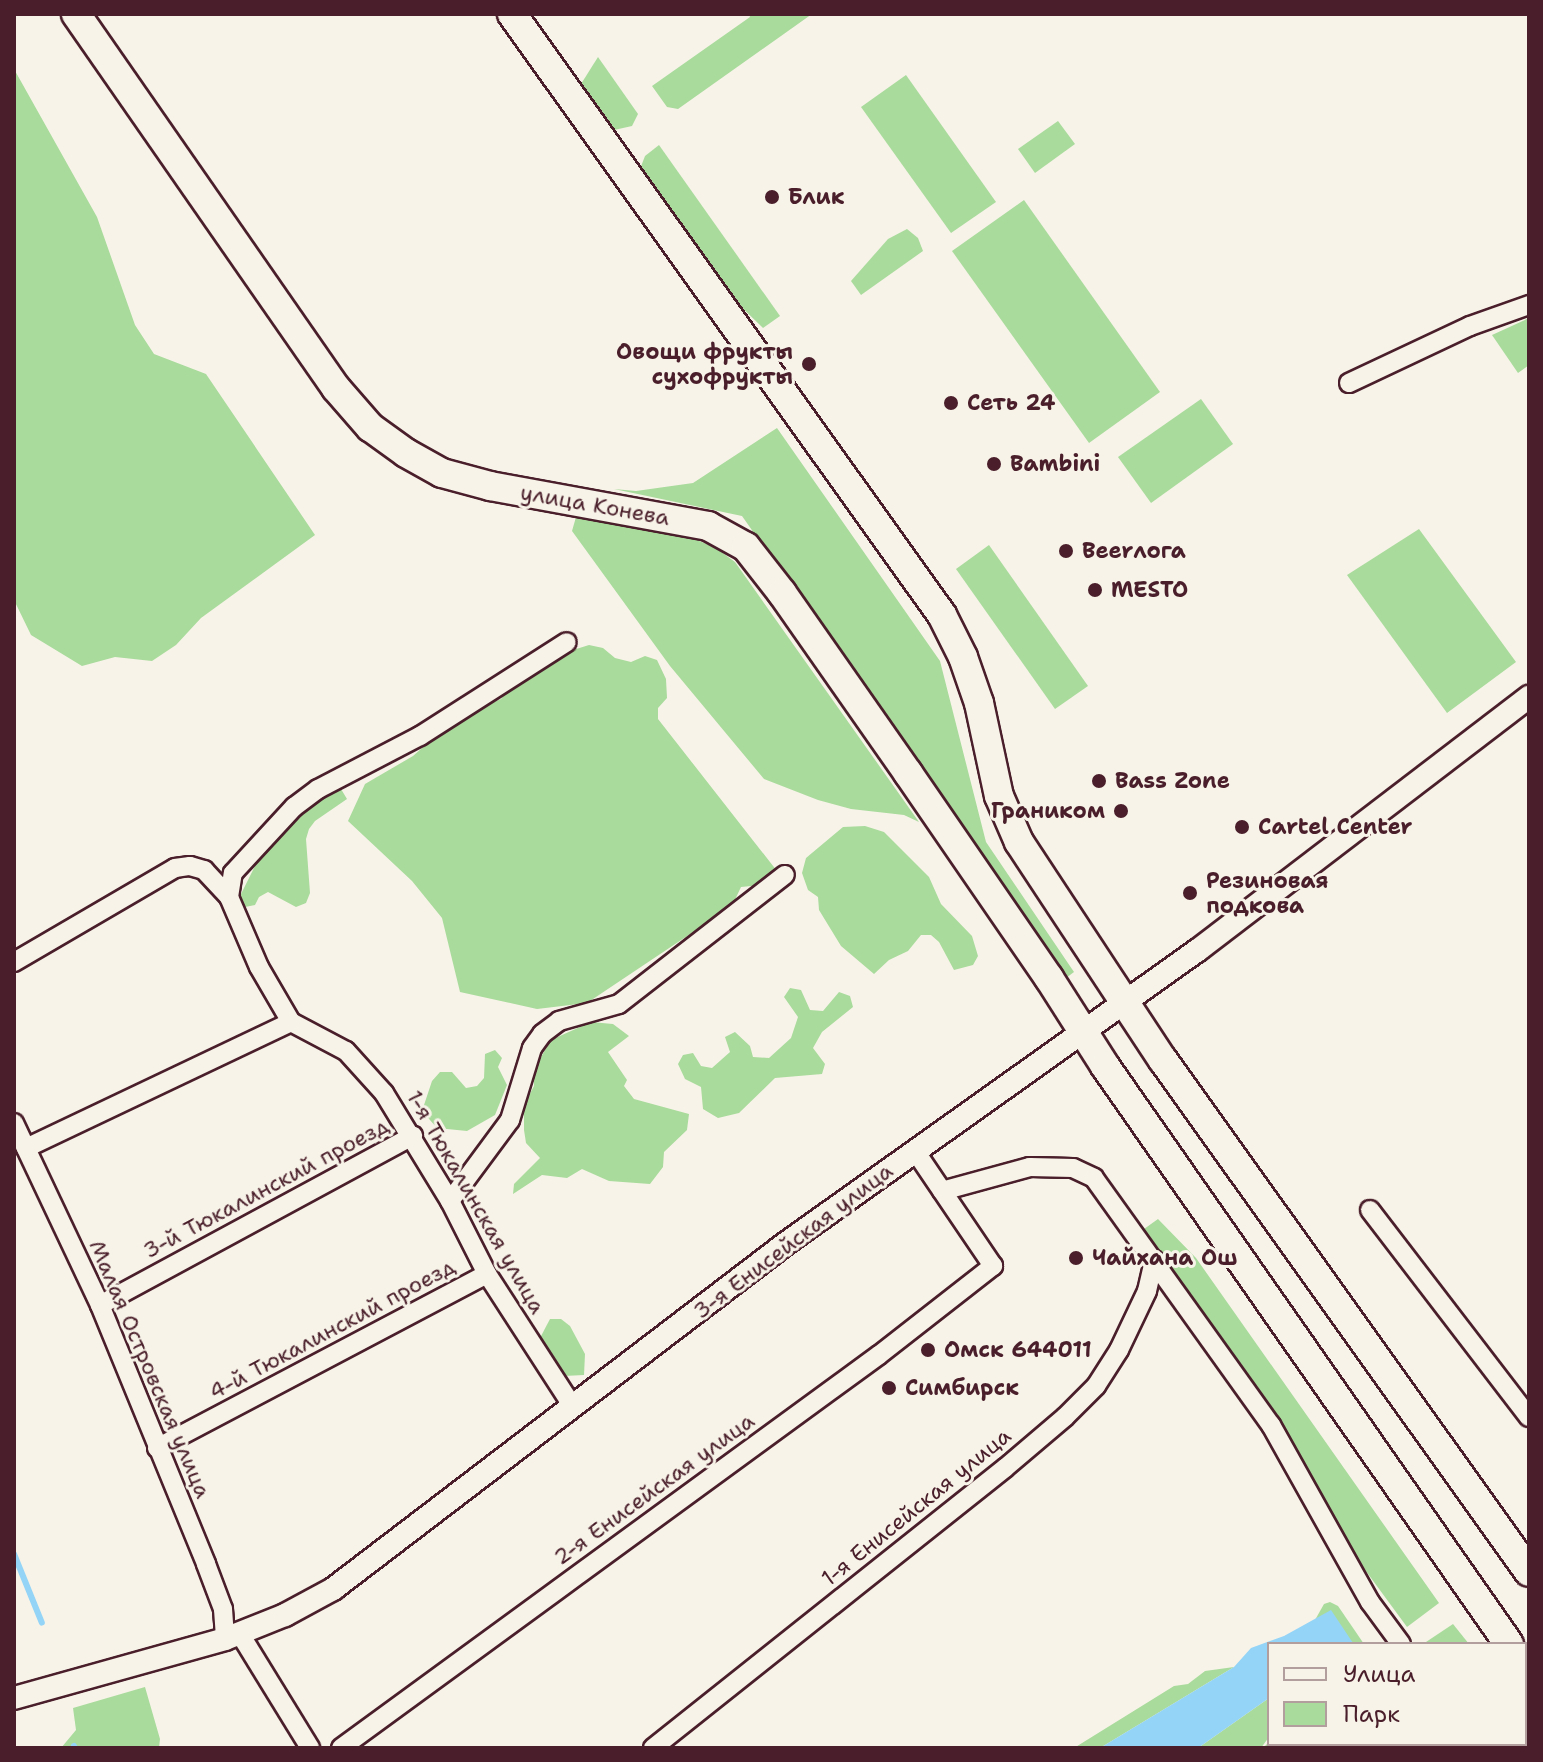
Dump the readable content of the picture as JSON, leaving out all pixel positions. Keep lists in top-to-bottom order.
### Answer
{
  "streets": {
    "main road": ["улица Конева"],
    "street": [
      "3-й Тюкалинский проезд",
      "1-я Тюкалинская улица",
      "3-я Енисейская улица",
      "4-й Тюкалинский проезд",
      "Малая Островская улица",
      "2-я Енисейская улица",
      "1-я Енисейская улица"
    ]
  },
  "crossings": [
    ["улица Конева", "3-я Енисейская улица"],
    ["3-й Тюкалинский проезд", "1-я Тюкалинская улица"],
    ["3-й Тюкалинский проезд", "Малая Островская улица"],
    ["1-я Тюкалинская улица", "3-я Енисейская улица"],
    ["1-я Тюкалинская улица", "4-й Тюкалинский проезд"],
    ["3-я Енисейская улица", "Малая Островская улица"],
    ["4-й Тюкалинский проезд", "Малая Островская улица"]
  ],
  "places": [
    "Блик",
    "Овощи фрукты сухофрукты",
    "Сеть 24",
    "Bambini",
    "Beerлога",
    "MESTO",
    "Bass Zone",
    "Граником",
    "Cartel Center",
    "Резиновая подкова",
    "Чайхана Ош",
    "Омск 644011",
    "Симбирск"
  ],
  "legend": ["Улица", "Парк"]
}
